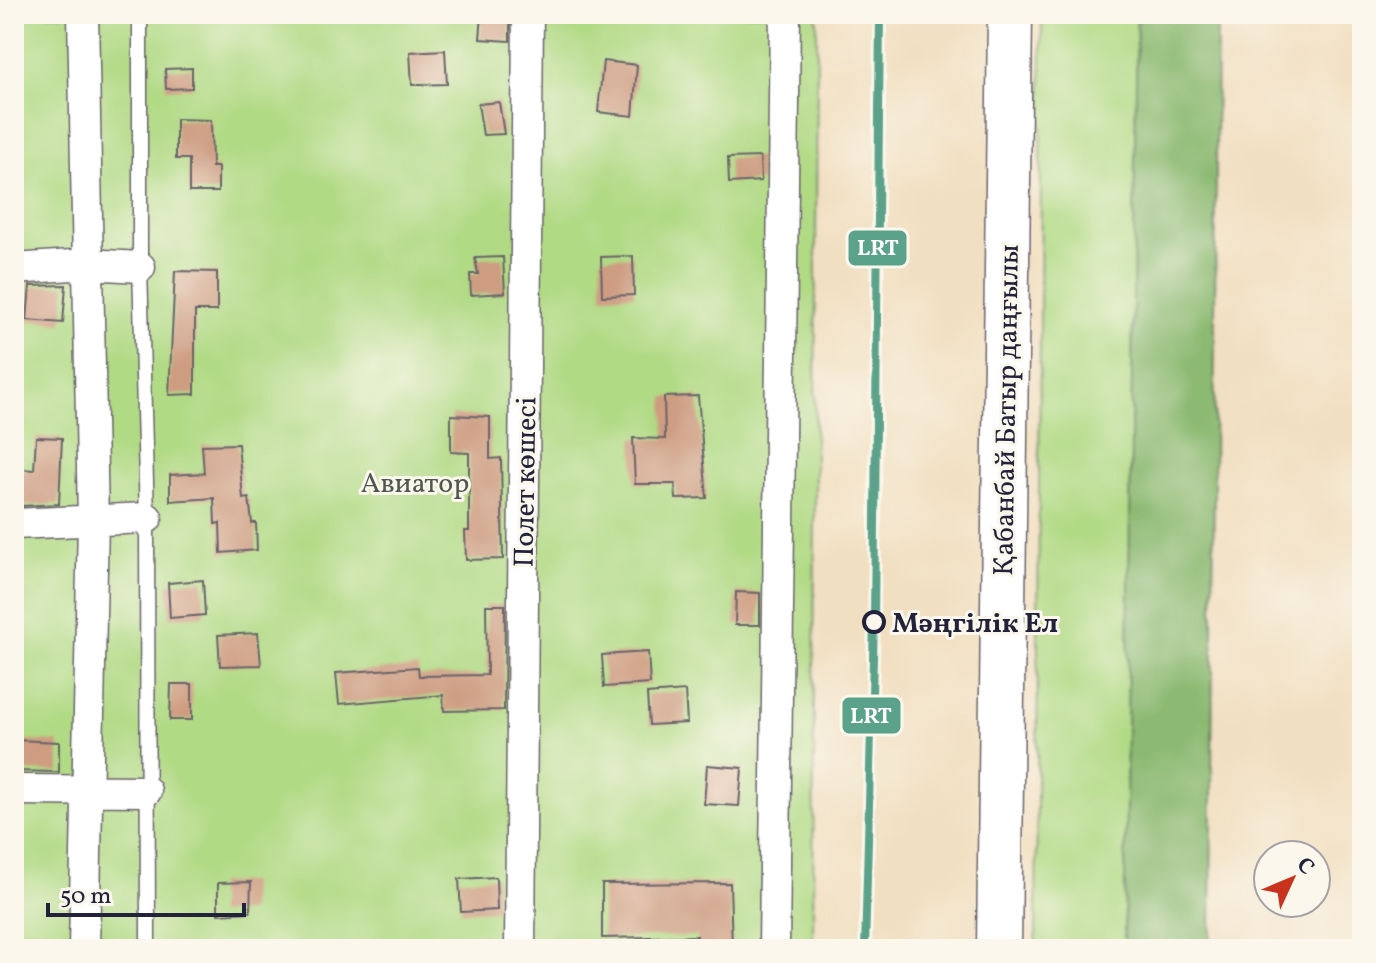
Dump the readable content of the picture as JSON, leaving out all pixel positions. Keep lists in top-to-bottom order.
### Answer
{
  "streets": {
    "main road": ["Қабанбай Батыр даңғылы"],
    "street": ["Полет көшесі"]
  },
  "parks": ["Авиатор"],
  "places": ["Мәңгілік Ел"],
  "lines": ["transit line LRT"],
  "scale_bar": "50 m",
  "north": "top right"
}
